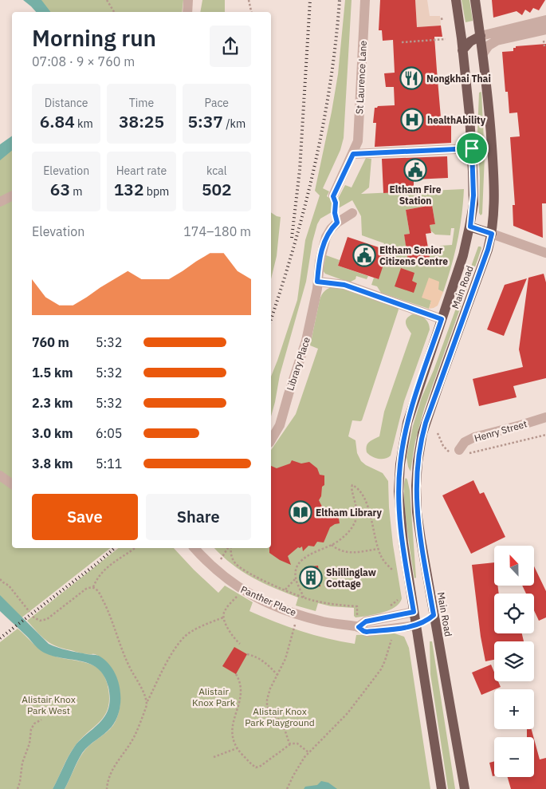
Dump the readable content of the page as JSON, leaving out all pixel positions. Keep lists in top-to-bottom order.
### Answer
{
  "streets": {
    "main road": ["Main Road"],
    "street": [
      "St Laurence Lane",
      "Library Place",
      "Henry Street",
      "Panther Place"
    ]
  },
  "crossings": [
    ["Main Road", "Panther Place"]
  ],
  "parks": ["Alistair Knox Park", "Alistair Knox Park West", "Alistair Knox Park Playground"],
  "places": {
    "restaurant": ["Nongkhai Thai"],
    "hospital": ["healthAbility"],
    "public building": ["Eltham Fire Station", "Eltham Senior Citizens Centre"],
    "library": ["Eltham Library"],
    "building": ["Shillinglaw Cottage"]
  },
  "north": "top",
  "page": {
    "heading": ["Morning run", "07:08 · 9 × 760 m"],
    "stats": [
      ["Distance", "6.84 km"],
      ["Time", "38:25"],
      ["Pace", "5:37 /km"],
      ["Elevation", "63 m"],
      ["Heart rate", "132 bpm"],
      ["kcal", "502"]
    ],
    "chart": ["Elevation", "174–180 m"],
    "list": [
      {
        "name": "760 m",
        "note": "5:32"
      },
      {
        "name": "1.5 km",
        "note": "5:32"
      },
      {
        "name": "2.3 km",
        "note": "5:32"
      },
      {
        "name": "3.0 km",
        "note": "6:05"
      },
      {
        "name": "3.8 km",
        "note": "5:11"
      }
    ],
    "buttons": ["Save", "Share"],
    "map_buttons": ["+", "−"]
  }
}
